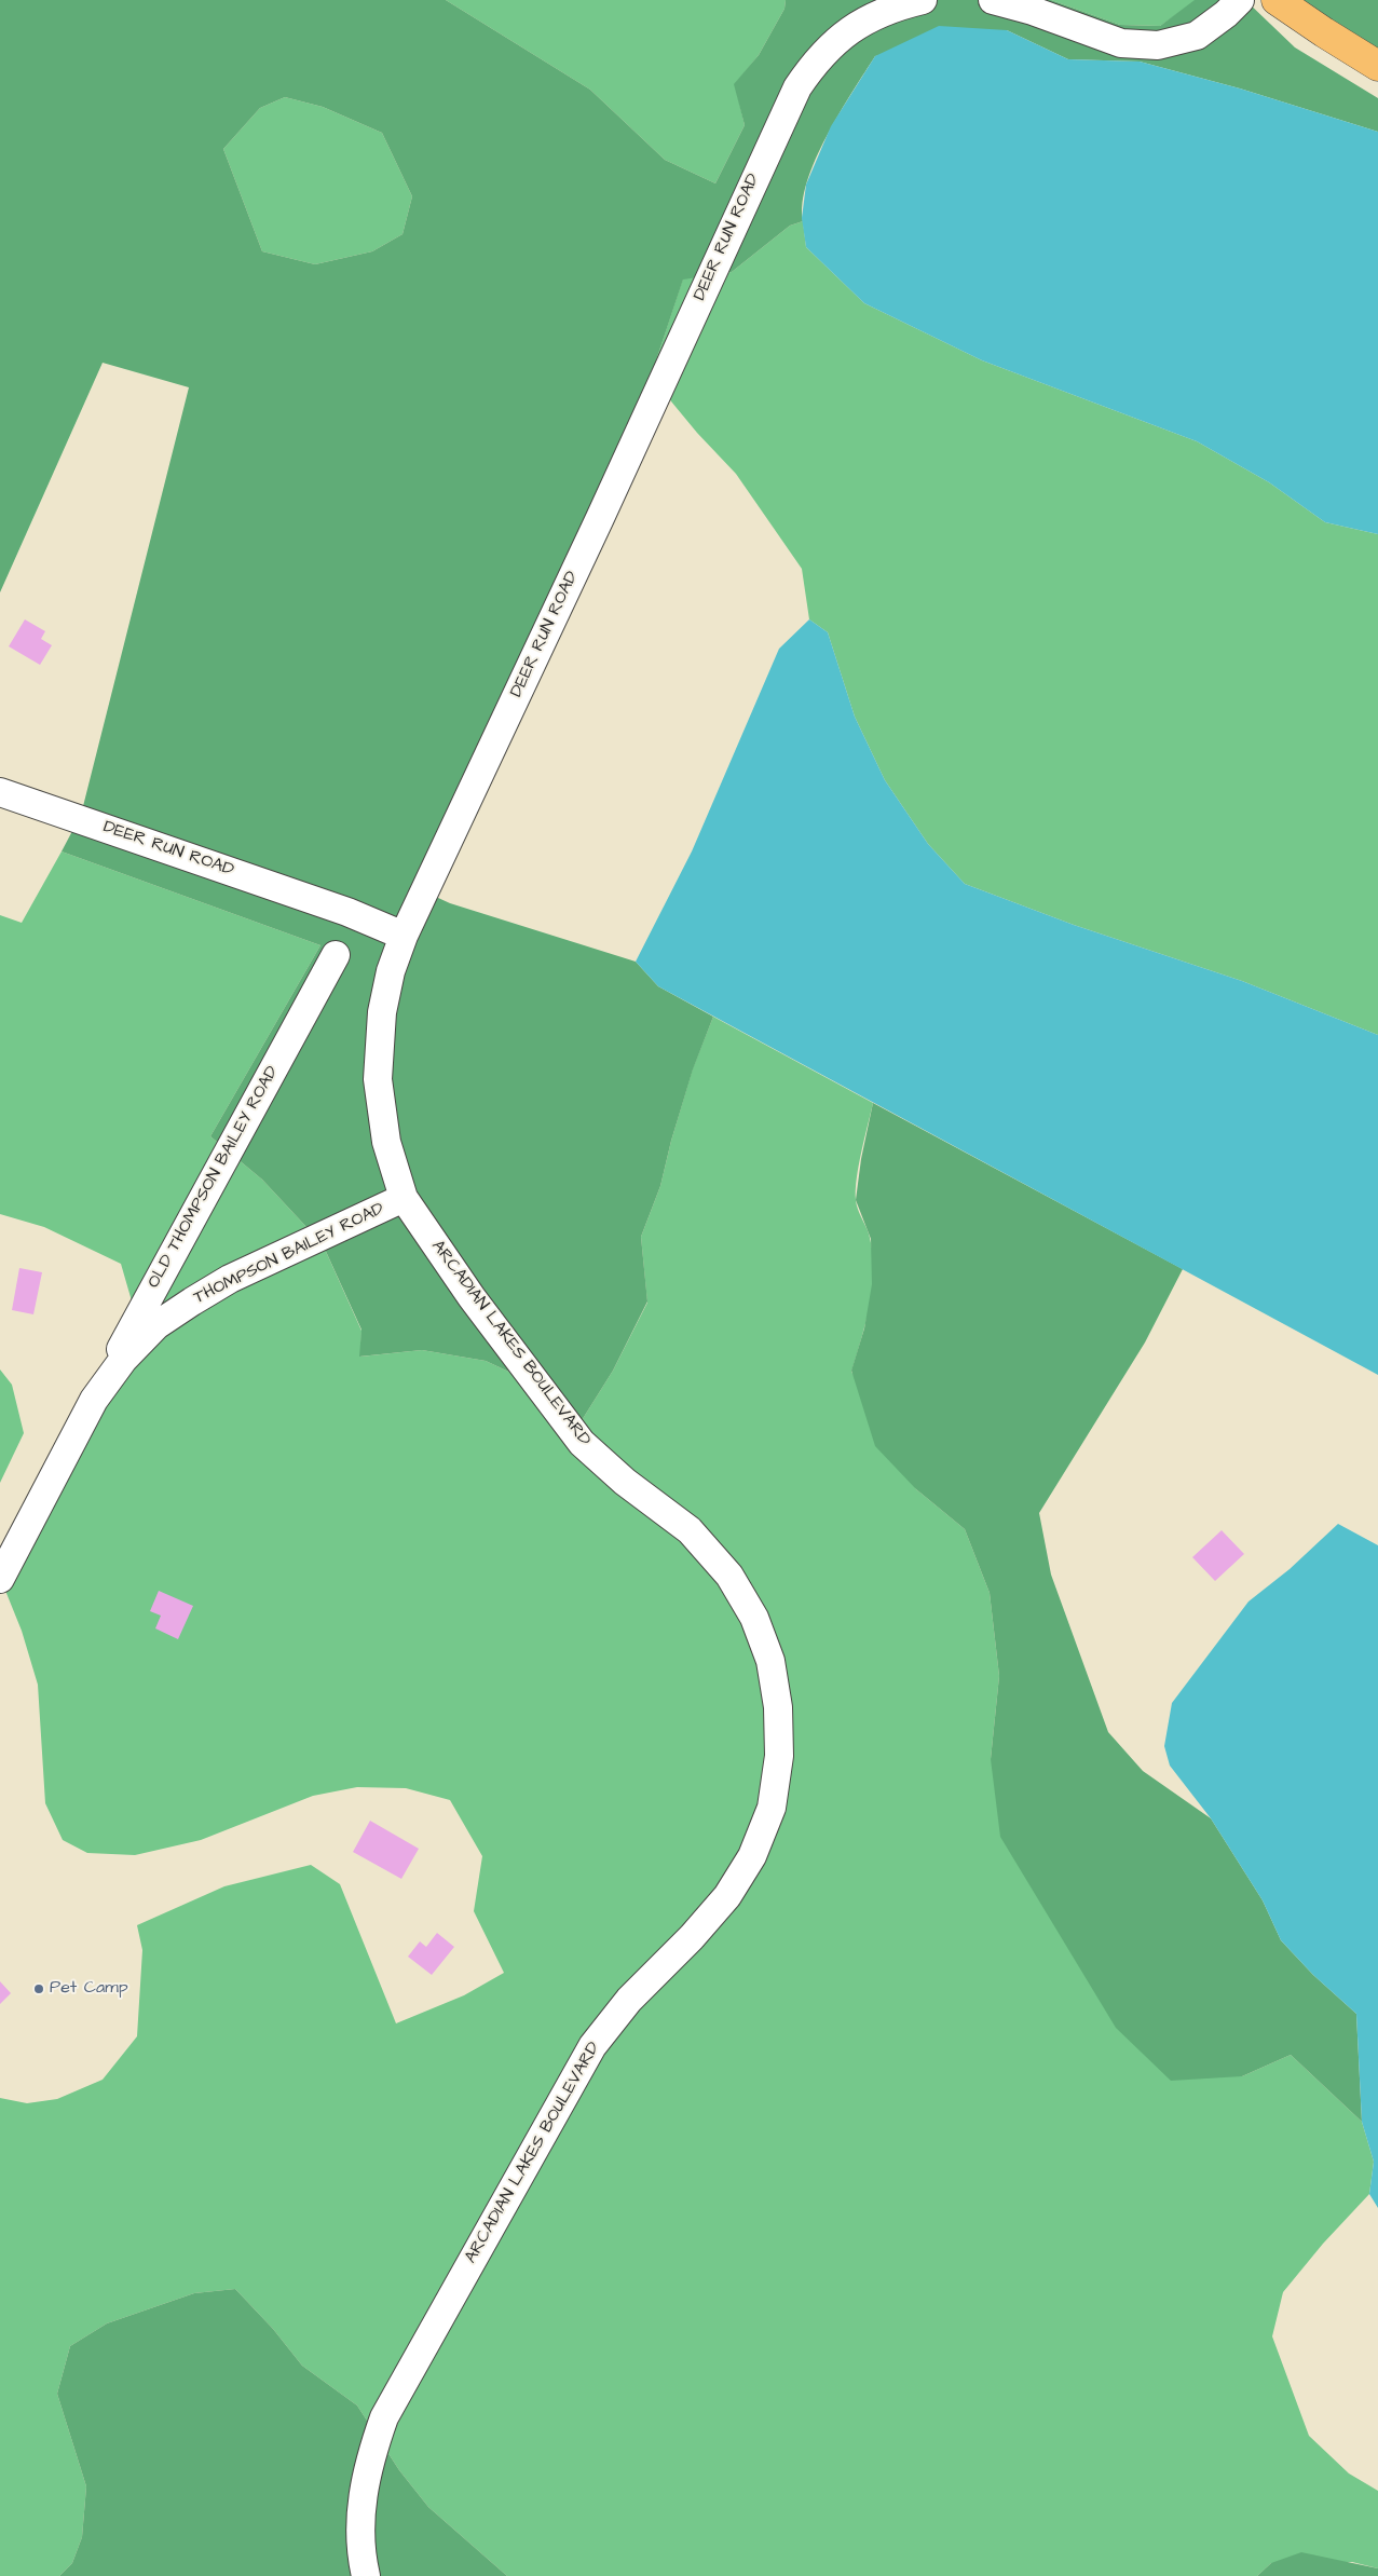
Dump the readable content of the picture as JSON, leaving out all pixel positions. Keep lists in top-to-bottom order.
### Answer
{
  "streets": {
    "street": [
      "DEER RUN ROAD",
      "OLD THOMPSON BAILEY ROAD",
      "THOMPSON BAILEY ROAD",
      "ARCADIAN LAKES BOULEVARD"
    ]
  },
  "crossings": [
    ["DEER RUN ROAD", "ARCADIAN LAKES BOULEVARD"],
    ["OLD THOMPSON BAILEY ROAD", "THOMPSON BAILEY ROAD"],
    ["THOMPSON BAILEY ROAD", "ARCADIAN LAKES BOULEVARD"]
  ],
  "places": ["Pet Camp"]
}
